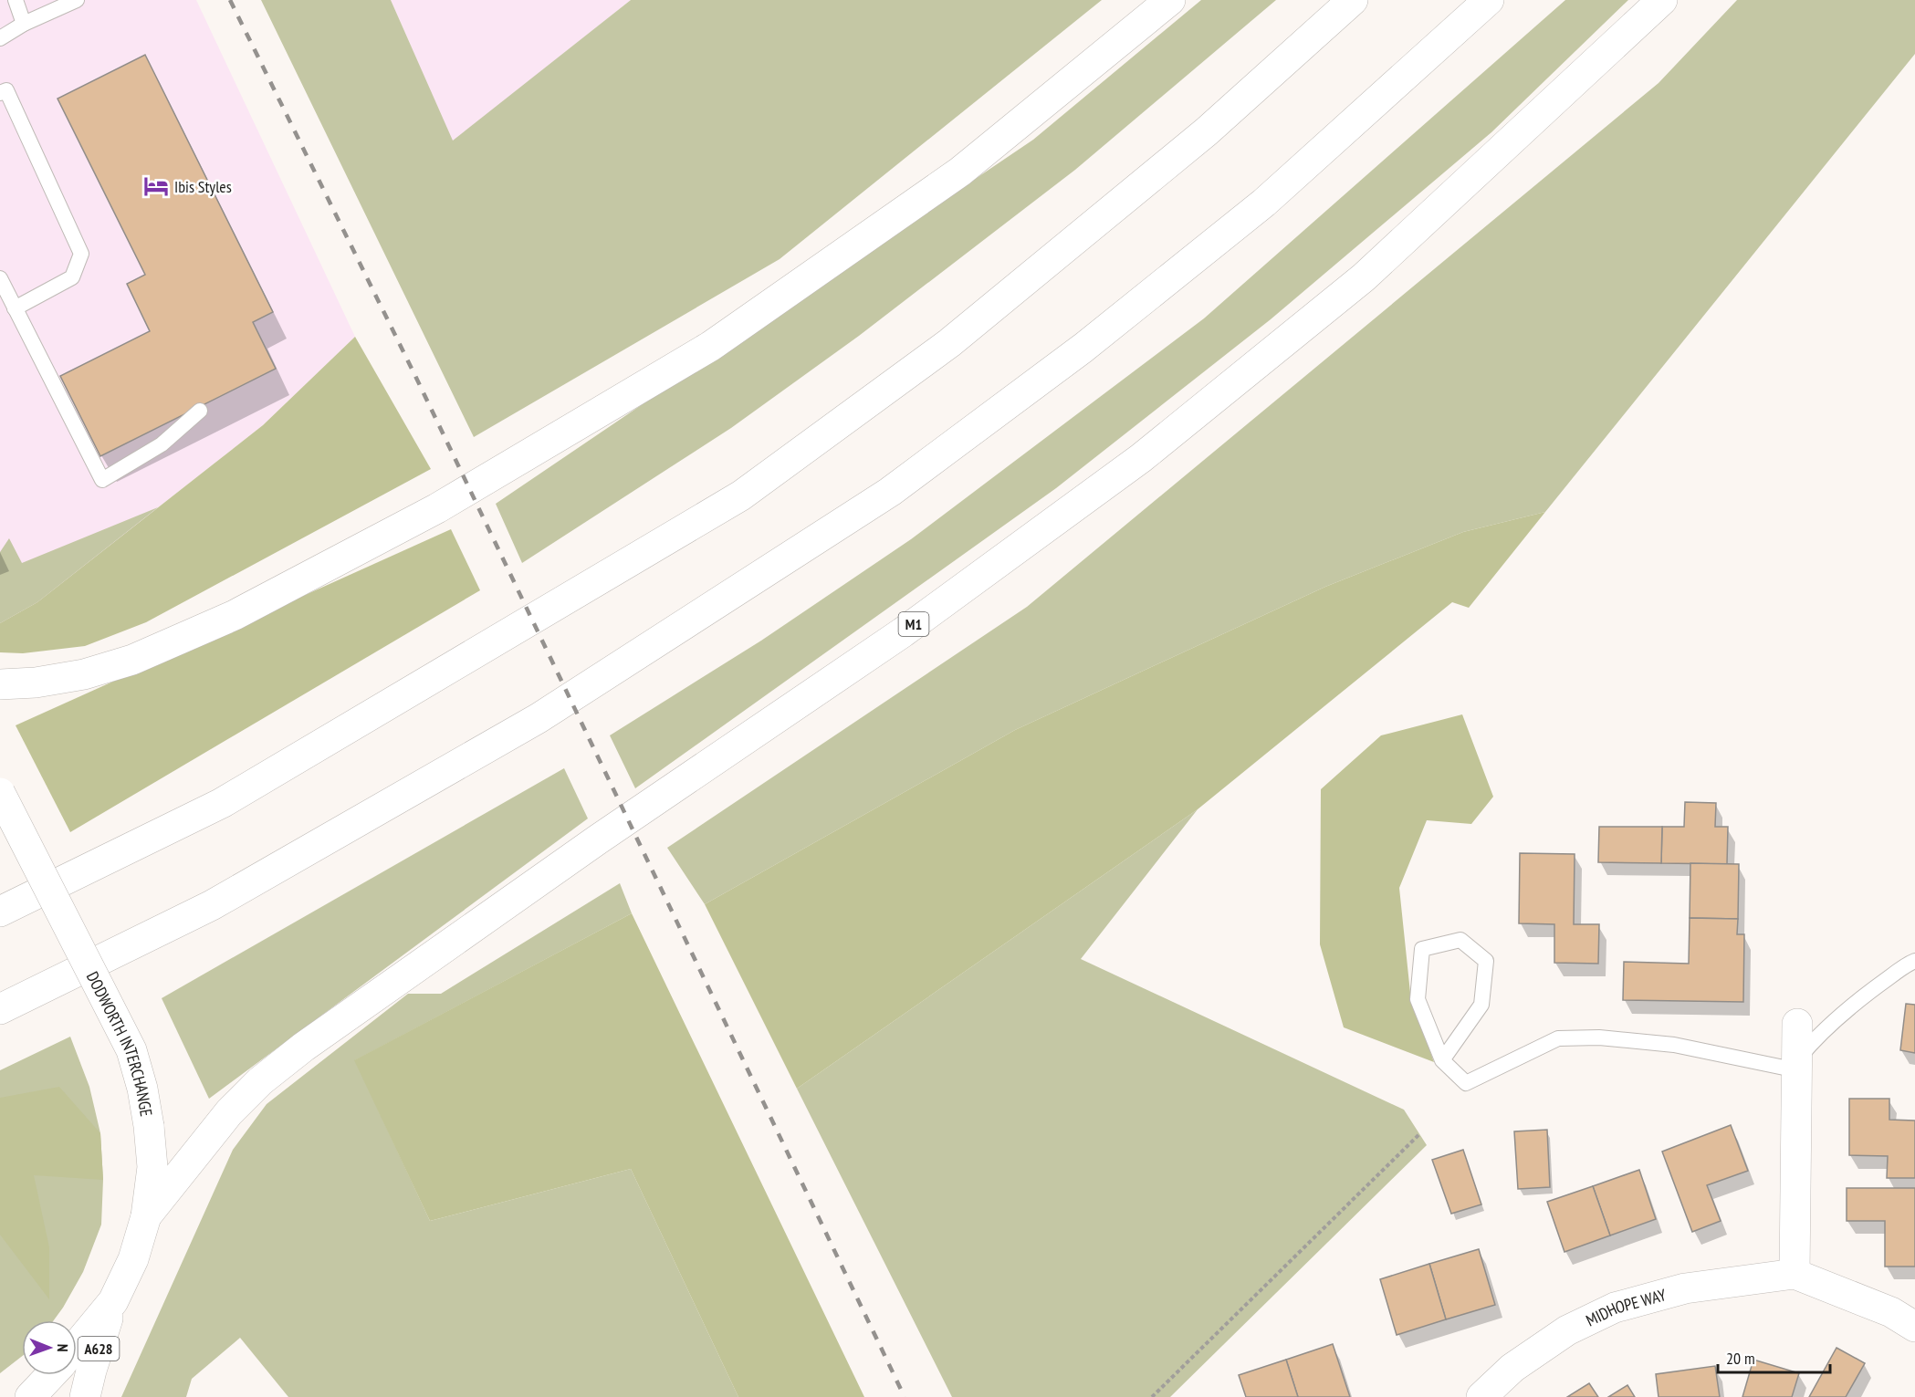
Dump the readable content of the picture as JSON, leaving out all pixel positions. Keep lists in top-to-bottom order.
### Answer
{
  "streets": {
    "main road": [
      "M1",
      "DODWORTH INTERCHANGE",
      "MIDHOPE WAY",
      "A628"
    ]
  },
  "crossings": [
    ["M1", "DODWORTH INTERCHANGE"],
    ["DODWORTH INTERCHANGE", "A628"]
  ],
  "places": {
    "hotel": ["Ibis Styles"]
  },
  "scale_bar": "20 m",
  "north": "right"
}
